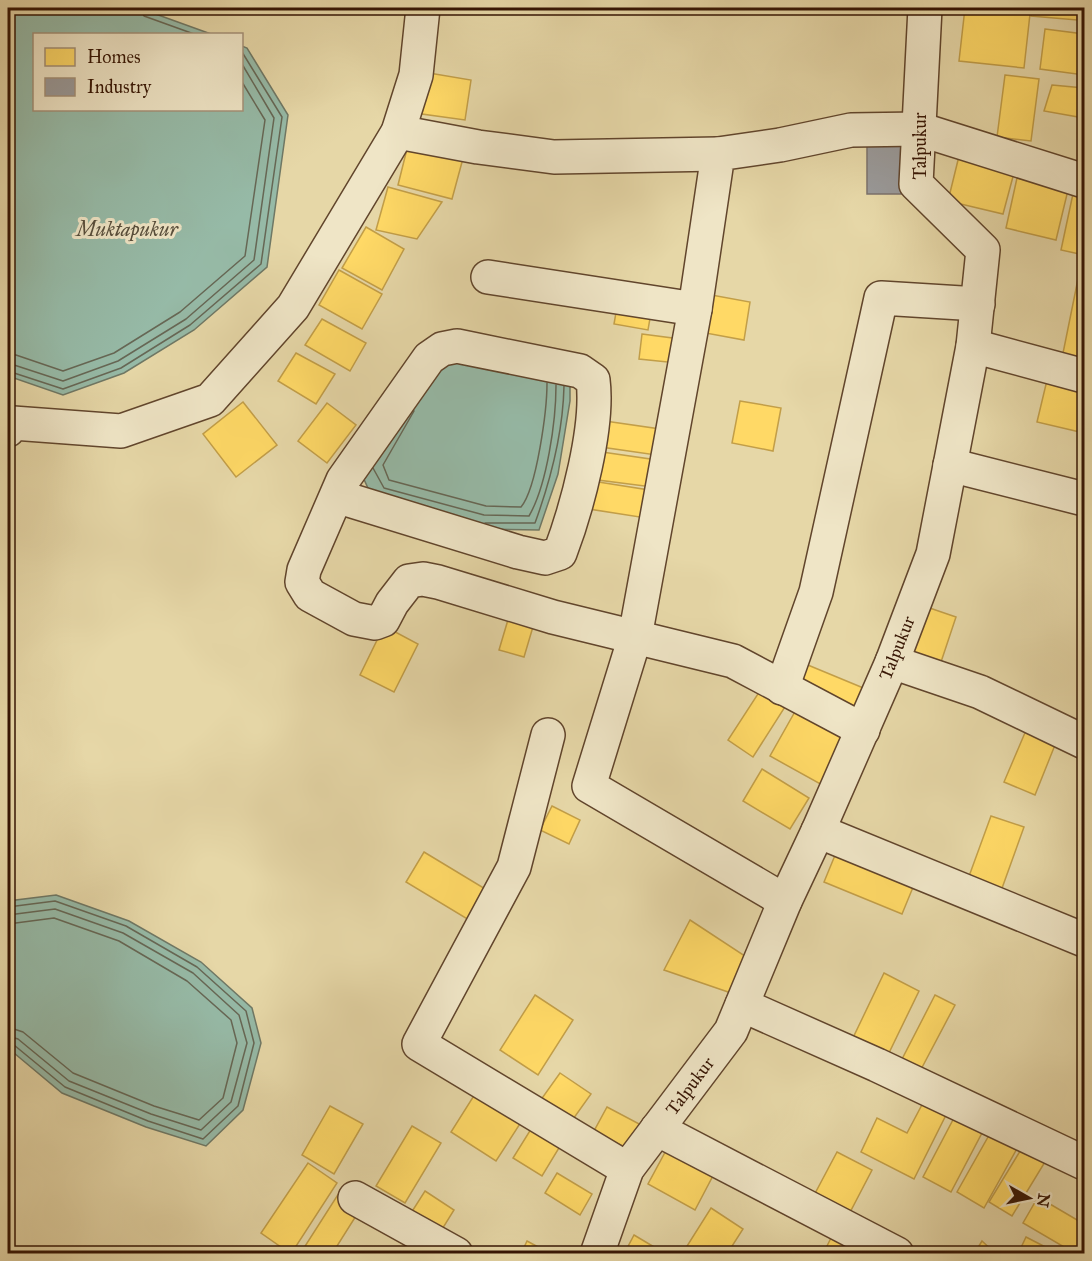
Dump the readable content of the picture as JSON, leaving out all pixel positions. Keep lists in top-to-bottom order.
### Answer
{
  "streets": {
    "street": ["Talpukur"]
  },
  "water": ["Muktapukur"],
  "legend": ["Homes", "Industry"],
  "north": "right"
}
